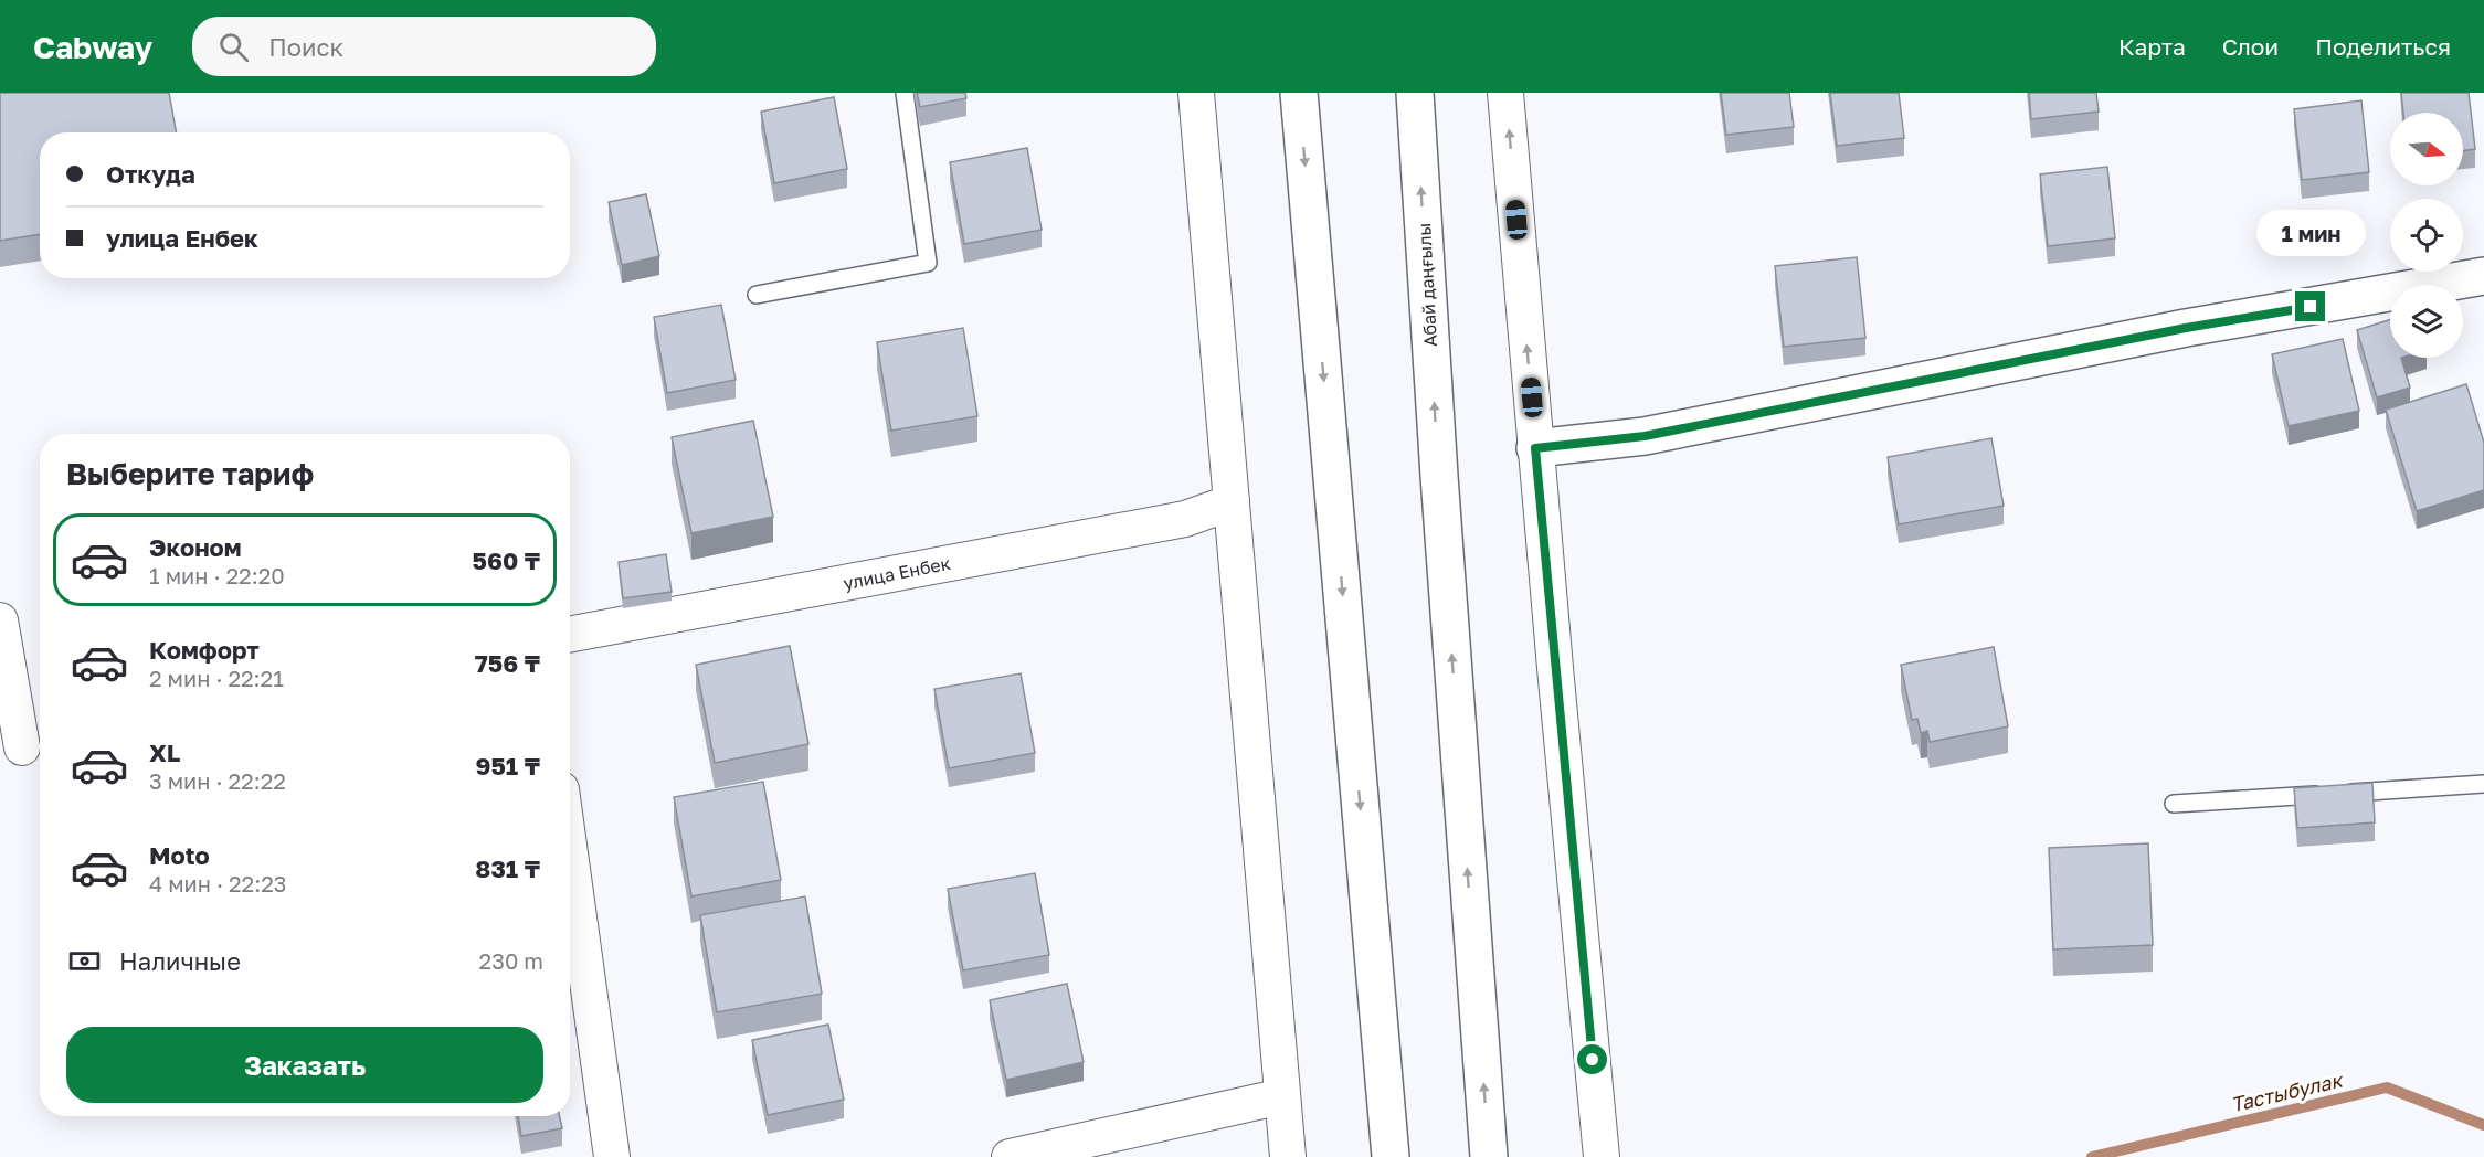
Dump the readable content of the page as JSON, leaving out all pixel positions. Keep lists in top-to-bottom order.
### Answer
{
  "streets": {
    "main road": ["Абай даңғылы"],
    "street": ["улица Енбек"]
  },
  "water": ["Тастыбулак"],
  "north": "right",
  "page": {
    "header": "Cabway",
    "search": "Поиск",
    "nav": ["Карта", "Слои", "Поделиться"],
    "banner": ["Откуда", "улица Енбек"],
    "bubble": "1 мин",
    "heading": "Выберите тариф",
    "list": [
      {
        "name": "Эконом",
        "note": "1 мин · 22:20",
        "value": "560 ₸"
      },
      {
        "name": "Комфорт",
        "note": "2 мин · 22:21",
        "value": "756 ₸"
      },
      {
        "name": "XL",
        "note": "3 мин · 22:22",
        "value": "951 ₸"
      },
      {
        "name": "Moto",
        "note": "4 мин · 22:23",
        "value": "831 ₸"
      }
    ],
    "pay": ["Наличные", "230 m"],
    "buttons": "Заказать"
  }
}
